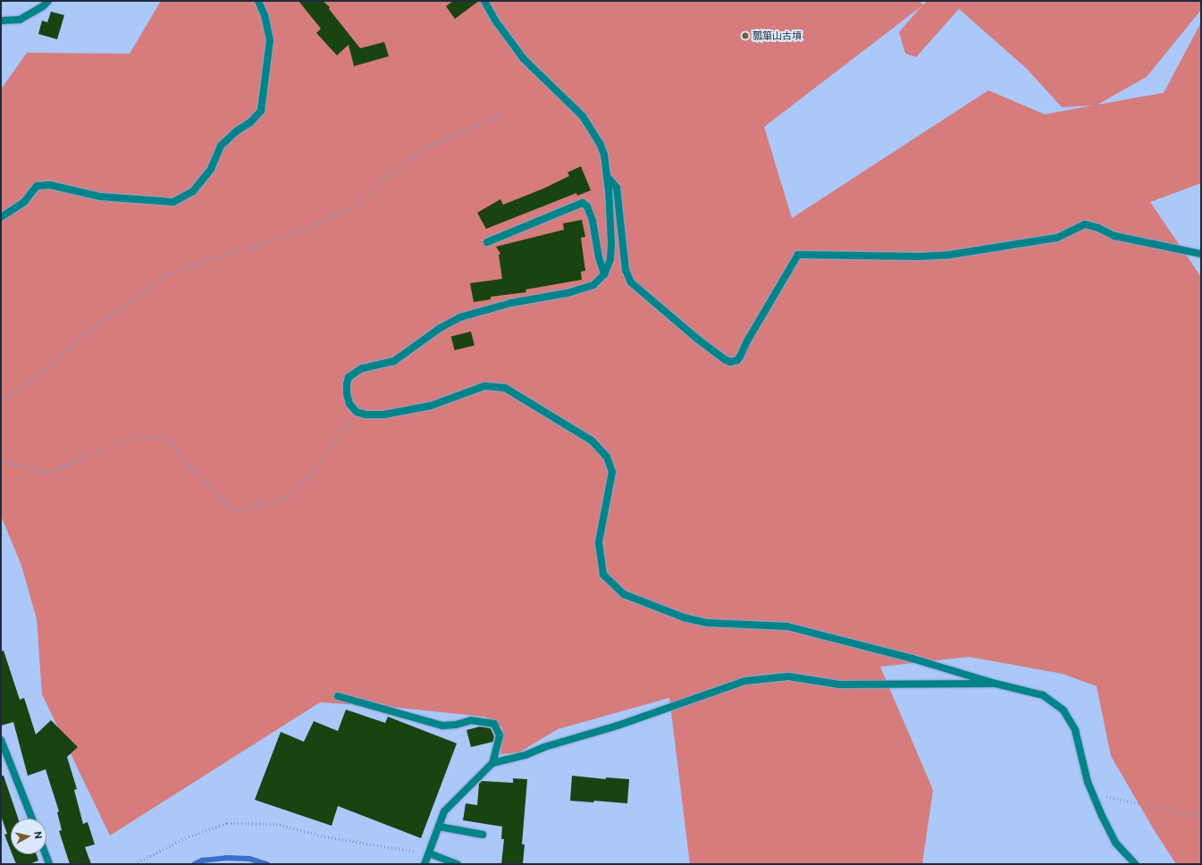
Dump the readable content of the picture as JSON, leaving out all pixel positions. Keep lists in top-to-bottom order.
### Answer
{
  "places": ["瓢箪山古墳"],
  "north": "right"
}
